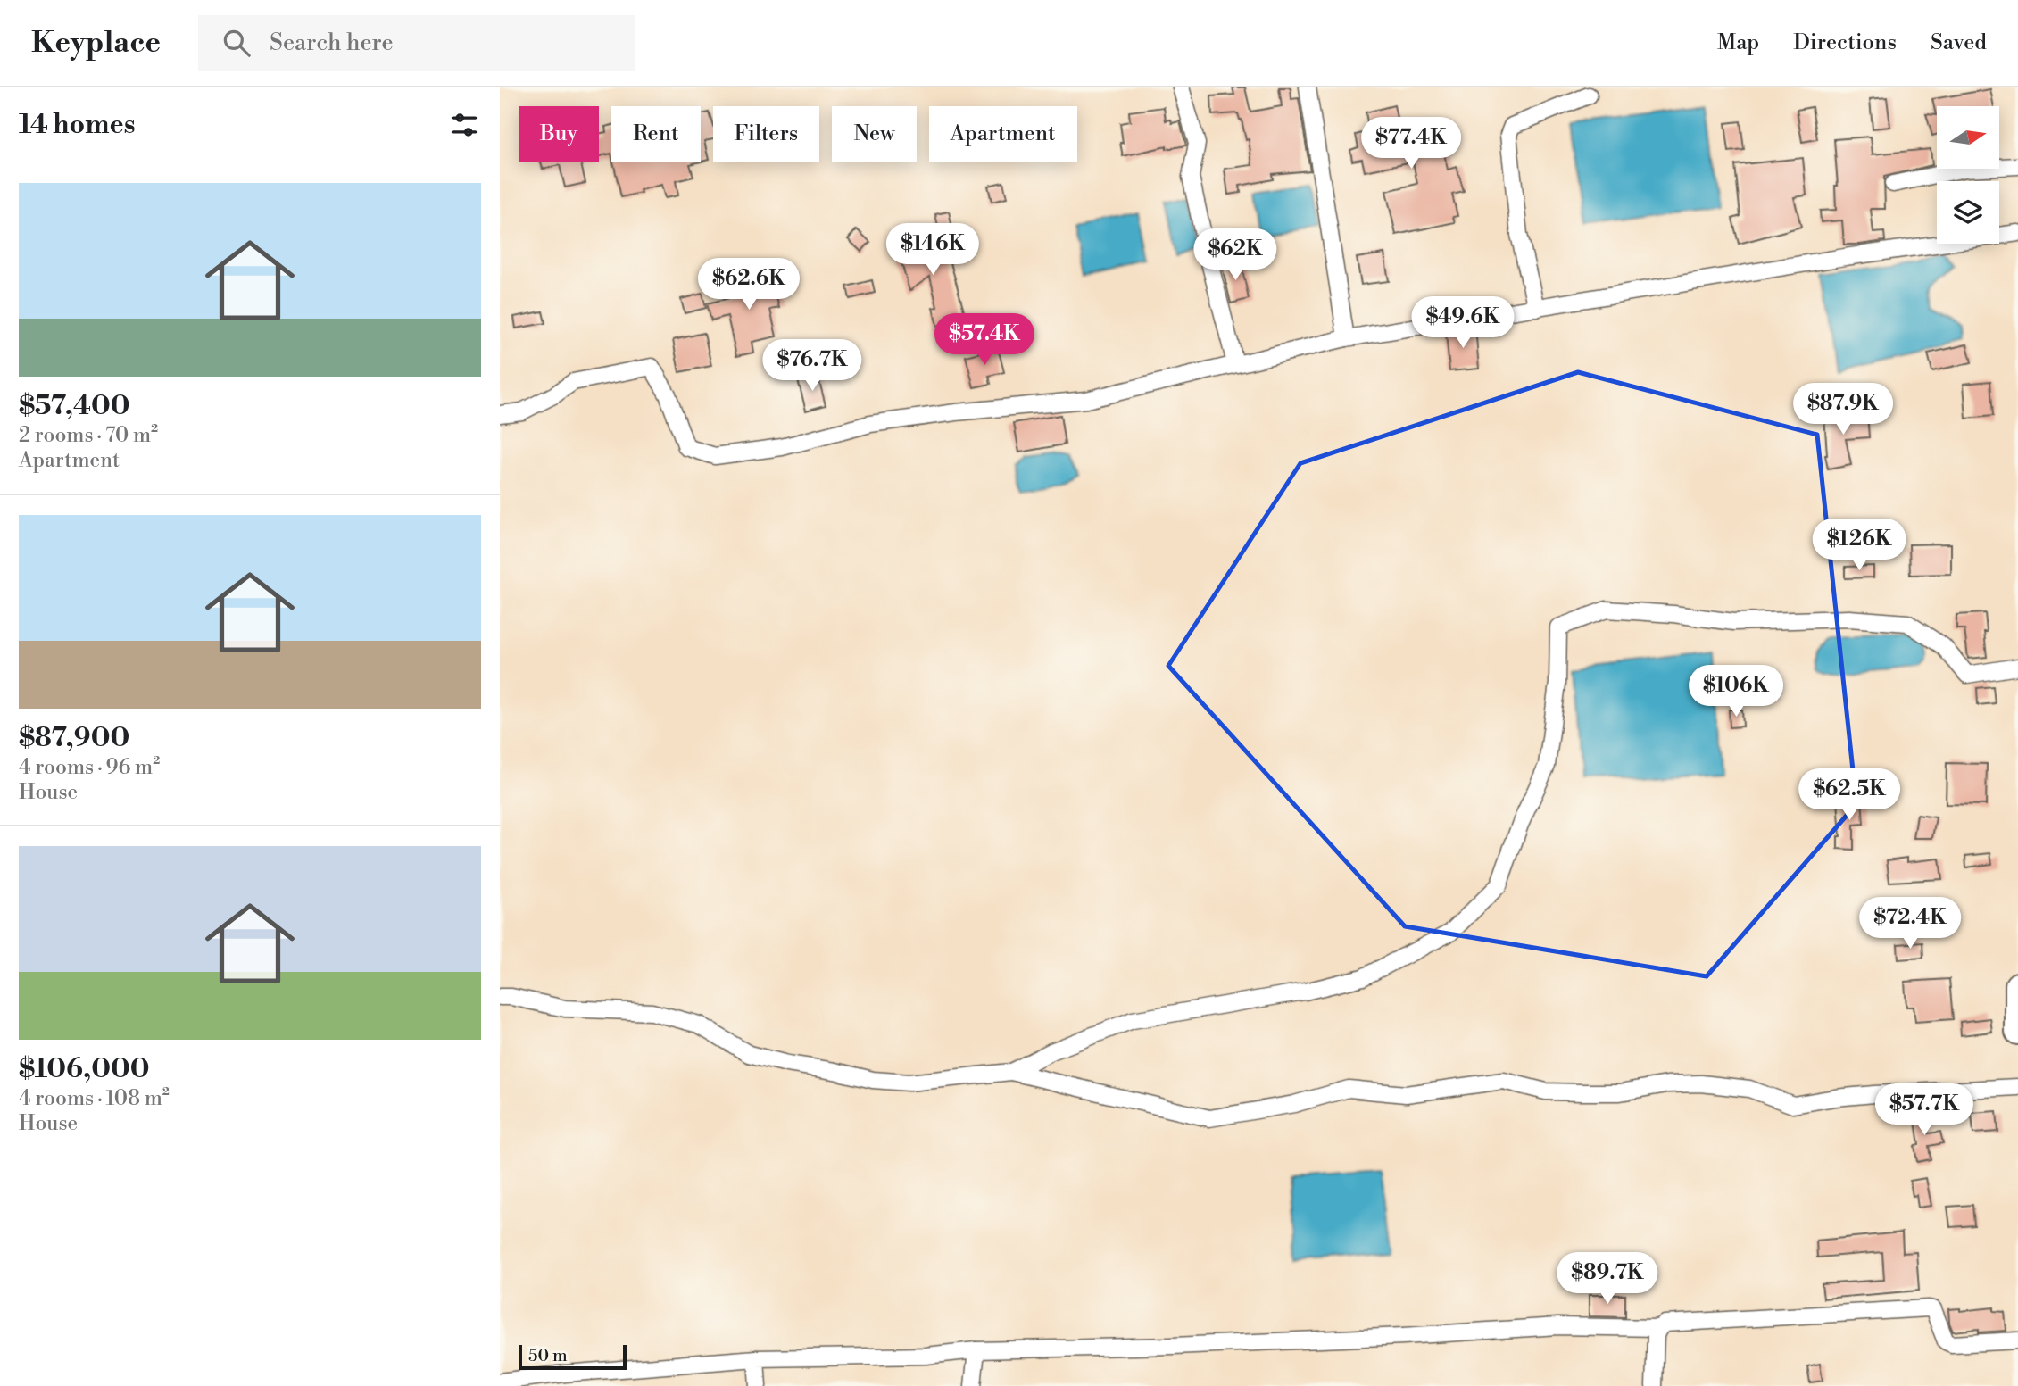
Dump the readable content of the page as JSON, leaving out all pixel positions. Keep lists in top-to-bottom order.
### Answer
{
  "scale_bar": "50 m",
  "north": "right",
  "page": {
    "header": "Keyplace",
    "search": "Search here",
    "nav": ["Map", "Directions", "Saved"],
    "heading": "14 homes",
    "chip": [
      "Buy",
      "Rent",
      "Filters",
      "New",
      "Apartment"
    ],
    "price": [
      "$77.4K",
      "$146K",
      "$62K",
      "$62.6K",
      "$49.6K",
      "$57.4K",
      "$76.7K",
      "$87.9K",
      "$126K",
      "$106K",
      "$62.5K",
      "$72.4K",
      "$57.7K",
      "$89.7K"
    ],
    "list": [
      {
        "name": "$57,400",
        "note": "2 rooms · 70 m² · Apartment"
      },
      {
        "name": "$87,900",
        "note": "4 rooms · 96 m² · House"
      },
      {
        "name": "$106,000",
        "note": "4 rooms · 108 m² · House"
      }
    ],
    "scale": "50 m"
  }
}
